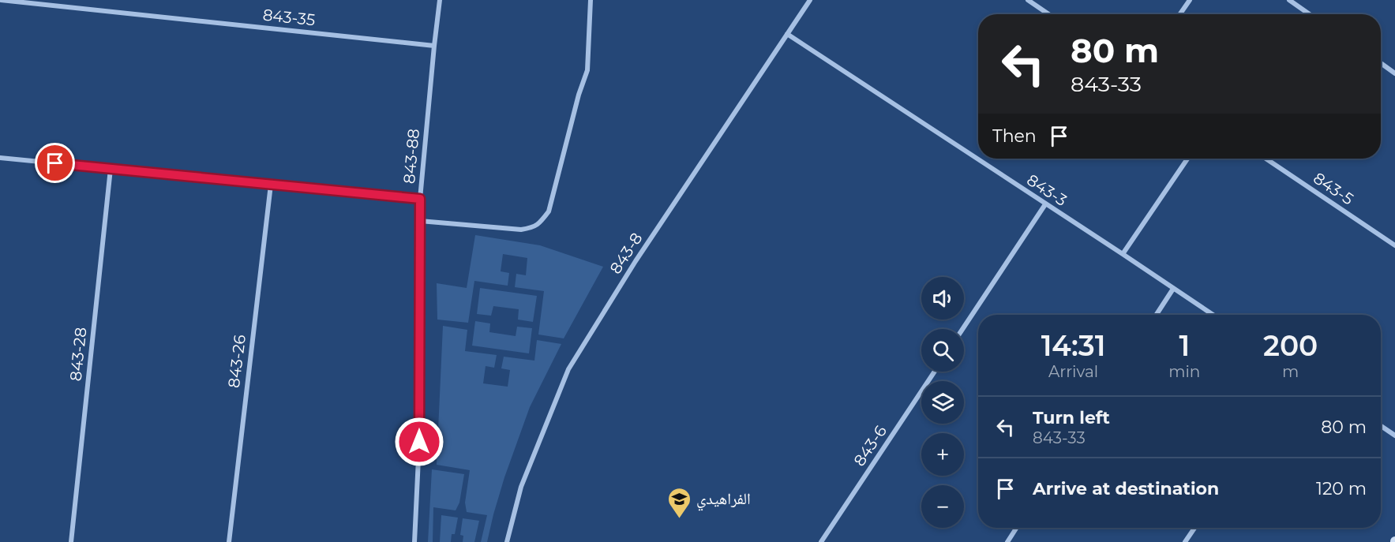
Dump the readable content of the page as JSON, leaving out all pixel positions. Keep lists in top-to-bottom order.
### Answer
{
  "streets": {
    "street": [
      "843-35",
      "843-88",
      "843-5",
      "843-3",
      "843-8",
      "843-28",
      "843-26",
      "843-6"
    ]
  },
  "crossings": [
    ["843-35", "843-88"],
    ["843-3", "843-8"]
  ],
  "places": {
    "school or university": ["الفراهيدي"]
  },
  "page": {
    "turn": ["80 m", "843-33"],
    "then": "Then",
    "map_buttons": ["+", "−"],
    "eta": [
      "14:31",
      "Arrival",
      "1",
      "min",
      "200",
      "m"
    ],
    "list": [
      {
        "name": "Turn left",
        "note": "843-33",
        "value": "80 m"
      },
      {
        "name": "Arrive at destination",
        "value": "120 m"
      }
    ]
  }
}
